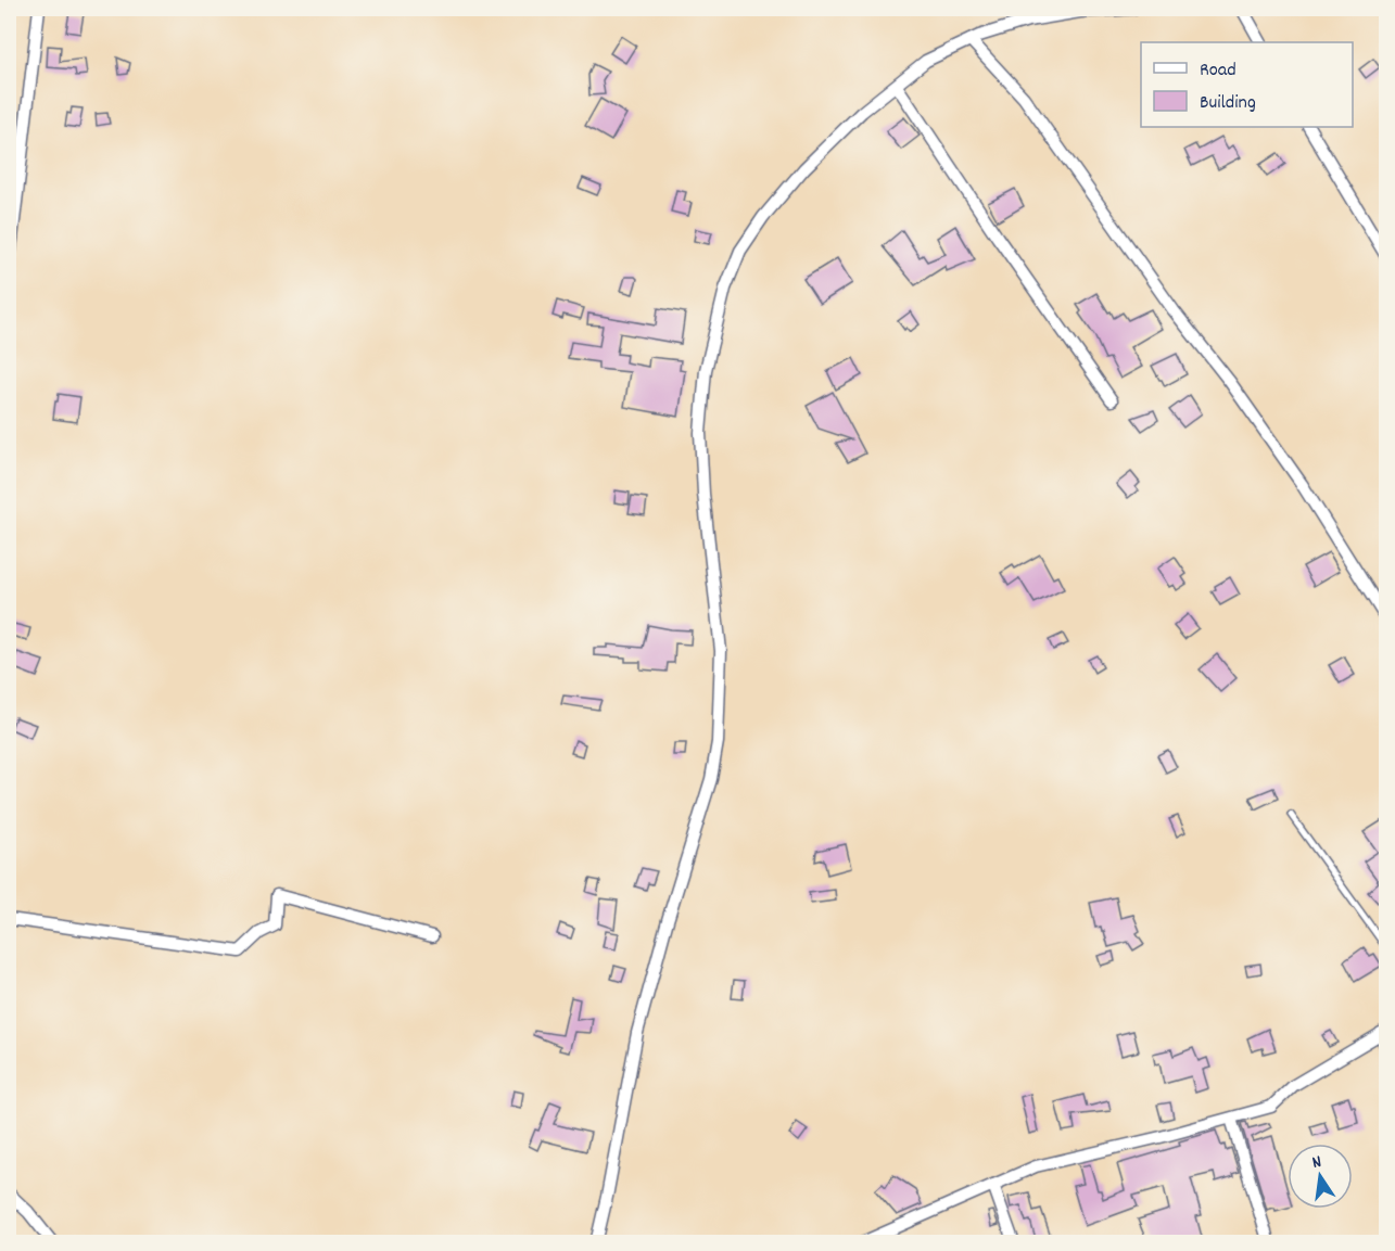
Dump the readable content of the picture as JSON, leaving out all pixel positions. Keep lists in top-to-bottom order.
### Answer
{
  "legend": ["Road", "Building"],
  "north": "top"
}
